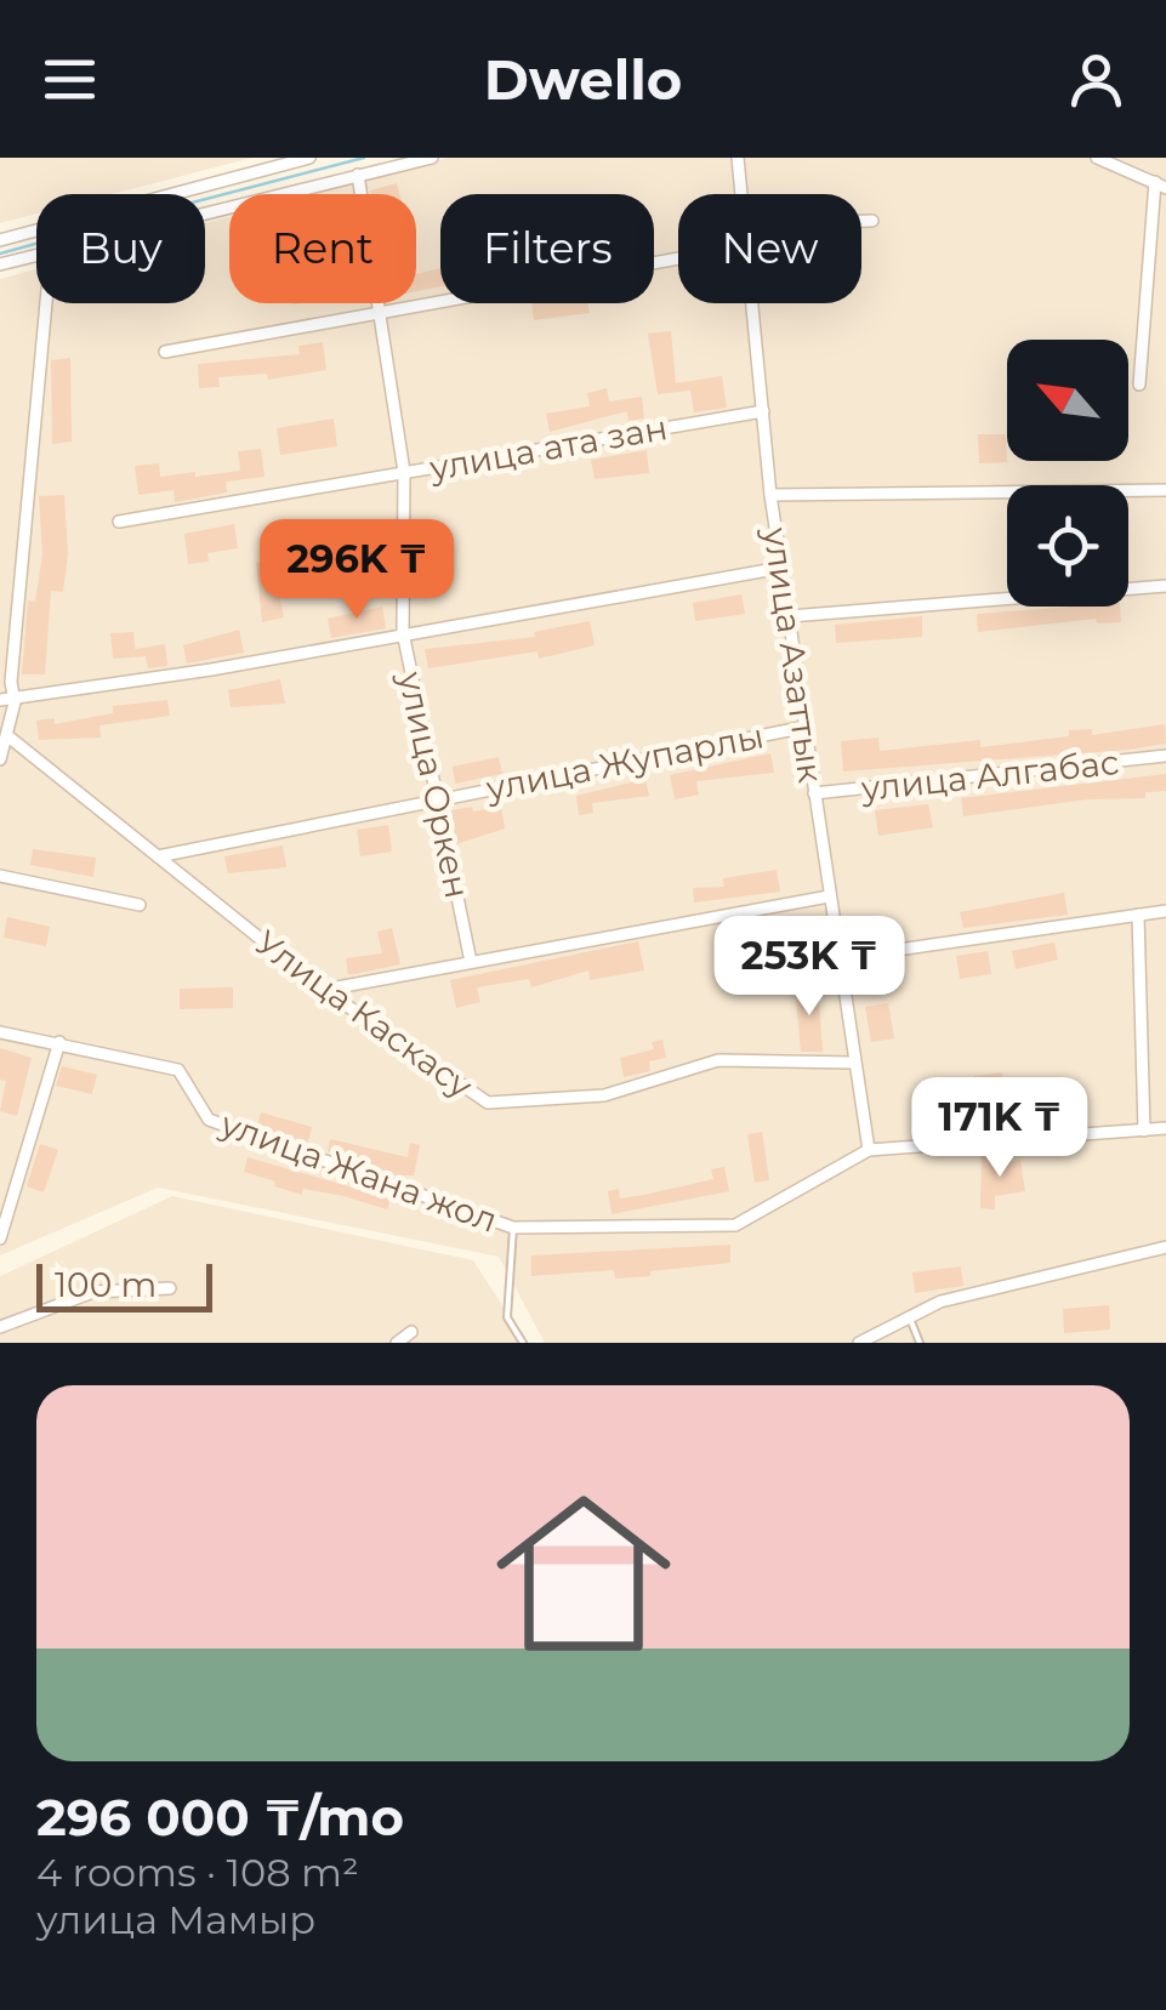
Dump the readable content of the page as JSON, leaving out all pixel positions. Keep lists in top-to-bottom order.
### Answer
{
  "streets": {
    "street": [
      "улица ата зан",
      "улица Азаттык",
      "улица Жупарлы",
      "улица Алгабас",
      "улица Оркен",
      "Улица Каскасу",
      "улица Жана жол"
    ]
  },
  "crossings": [
    ["улица ата зан", "улица Азаттык"],
    ["улица ата зан", "улица Оркен"],
    ["улица Азаттык", "улица Жупарлы"],
    ["улица Азаттык", "улица Алгабас"],
    ["улица Азаттык", "Улица Каскасу"],
    ["улица Азаттык", "улица Жана жол"],
    ["улица Жупарлы", "улица Оркен"],
    ["улица Жупарлы", "Улица Каскасу"]
  ],
  "scale_bar": "100 m",
  "north": "top left",
  "page": {
    "header": "Dwello",
    "chip": [
      "Buy",
      "Rent",
      "Filters",
      "New"
    ],
    "price": ["296K ₸", "253K ₸", "171K ₸"],
    "scale": "100 m",
    "list": [
      {
        "name": "296 000 ₸/mo",
        "note": "4 rooms · 108 m² · улица Мамыр"
      }
    ]
  }
}
